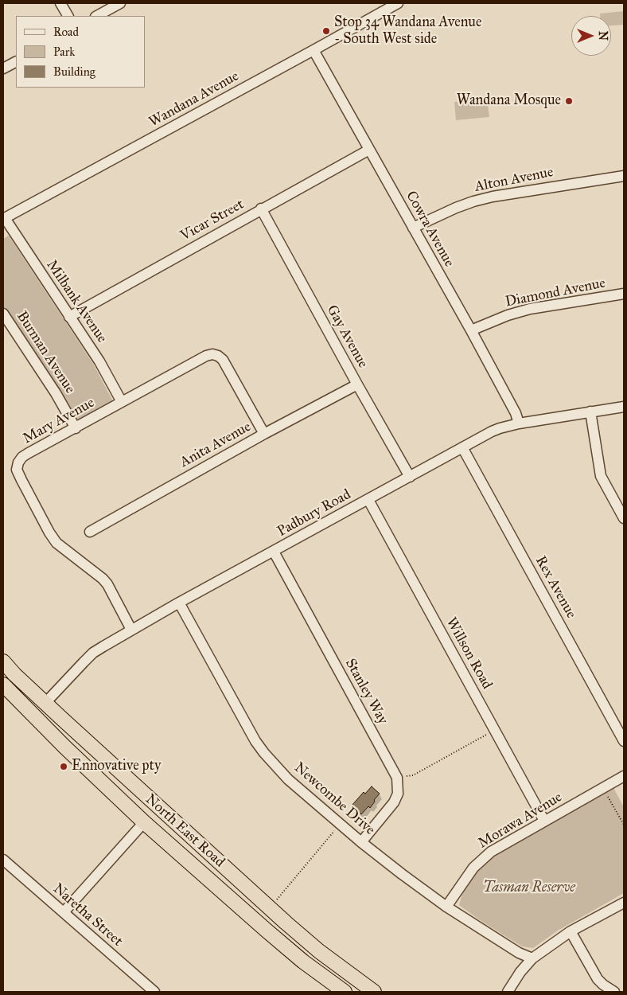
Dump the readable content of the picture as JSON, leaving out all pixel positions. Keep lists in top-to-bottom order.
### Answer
{
  "streets": {
    "highway": ["North East Road"],
    "street": [
      "Wandana Avenue",
      "Alton Avenue",
      "Vicar Street",
      "Cowra Avenue",
      "Diamond Avenue",
      "Milbank Avenue",
      "Gay Avenue",
      "Burman Avenue",
      "Mary Avenue",
      "Anita Avenue",
      "Padbury Road",
      "Rex Avenue",
      "Willson Road",
      "Stanley Way",
      "Newcombe Drive",
      "Morawa Avenue",
      "Naretha Street"
    ]
  },
  "crossings": [
    ["Wandana Avenue", "Cowra Avenue"],
    ["Wandana Avenue", "Milbank Avenue"],
    ["Alton Avenue", "Cowra Avenue"],
    ["Vicar Street", "Cowra Avenue"],
    ["Vicar Street", "Milbank Avenue"],
    ["Vicar Street", "Gay Avenue"],
    ["Cowra Avenue", "Diamond Avenue"],
    ["Cowra Avenue", "Padbury Road"],
    ["Milbank Avenue", "Mary Avenue"],
    ["Gay Avenue", "Anita Avenue"],
    ["Gay Avenue", "Padbury Road"],
    ["Burman Avenue", "Mary Avenue"],
    ["Mary Avenue", "Anita Avenue"],
    ["Mary Avenue", "Padbury Road"],
    ["Padbury Road", "Rex Avenue"],
    ["Padbury Road", "Willson Road"],
    ["Padbury Road", "Stanley Way"],
    ["Padbury Road", "Newcombe Drive"],
    ["Padbury Road", "North East Road"],
    ["Willson Road", "Morawa Avenue"],
    ["Stanley Way", "Newcombe Drive"],
    ["Newcombe Drive", "Morawa Avenue"]
  ],
  "parks": ["Tasman Reserve"],
  "places": ["Stop 34 Wandana Avenue - South West side", "Wandana Mosque", "Ennovative pty"],
  "legend": ["Road", "Park", "Building"],
  "north": "right"
}
